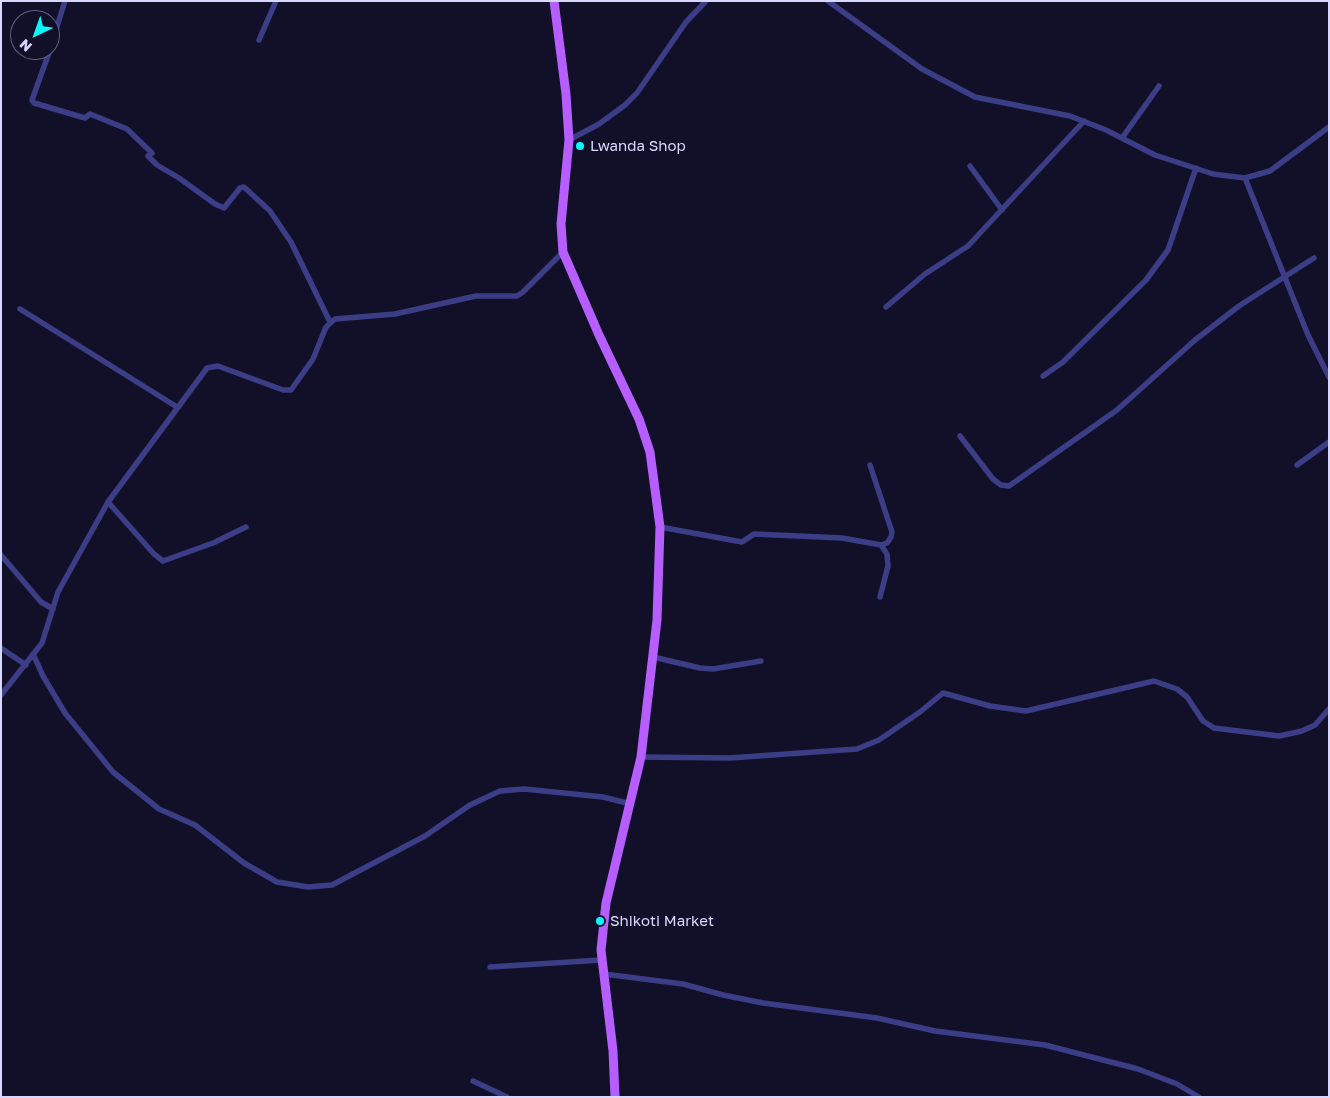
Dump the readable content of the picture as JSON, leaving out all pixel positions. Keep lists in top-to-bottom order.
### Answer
{
  "places": ["Lwanda Shop", "Shikoti Market"],
  "north": "bottom left"
}
